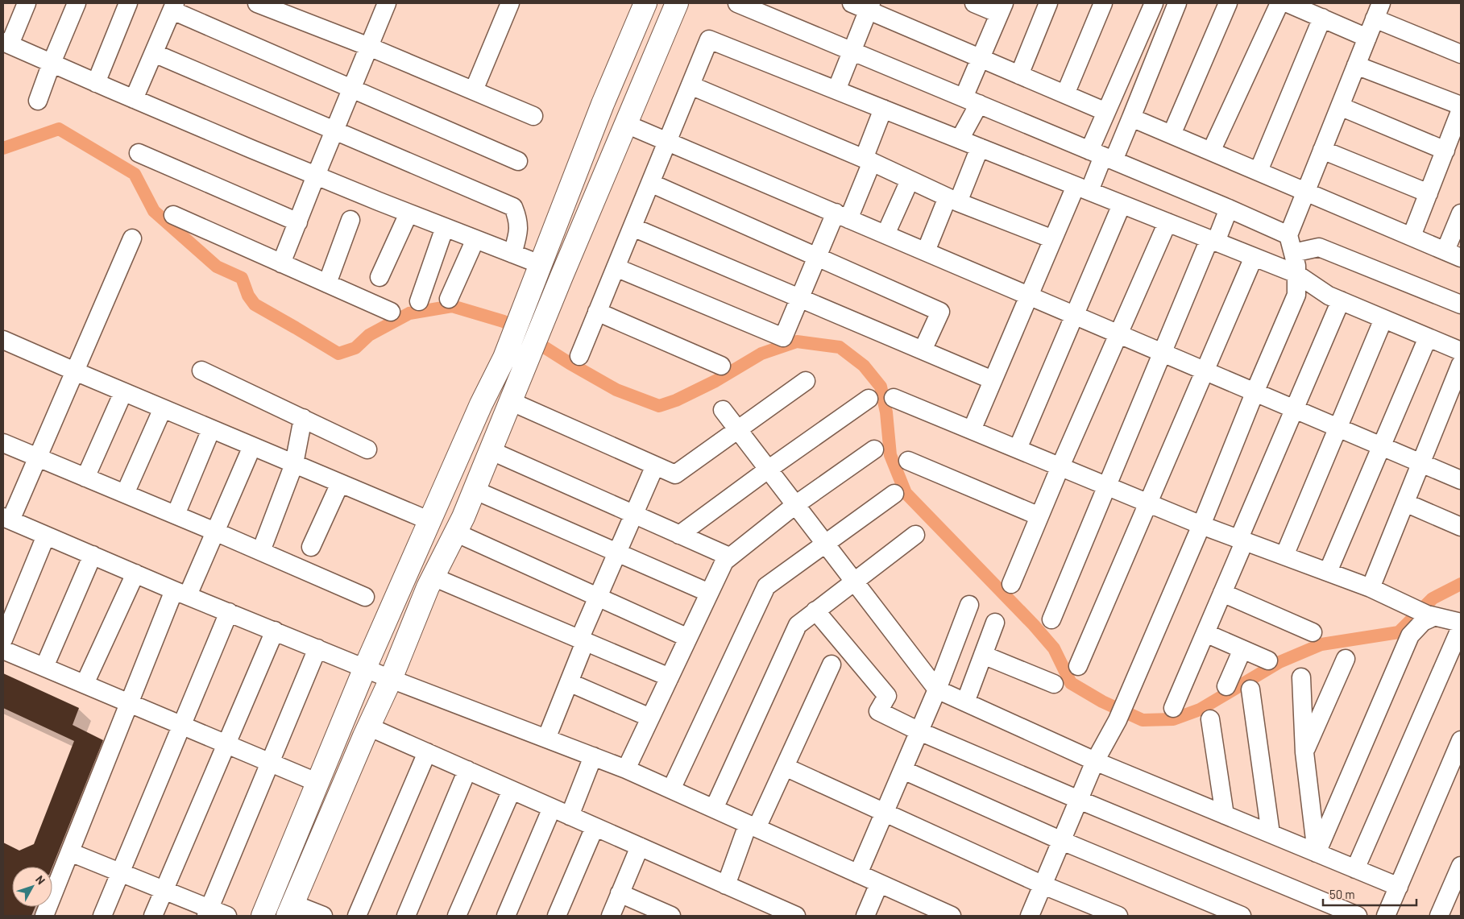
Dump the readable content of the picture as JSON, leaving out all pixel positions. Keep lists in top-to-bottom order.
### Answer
{
  "scale_bar": "50 m",
  "north": "top right"
}
